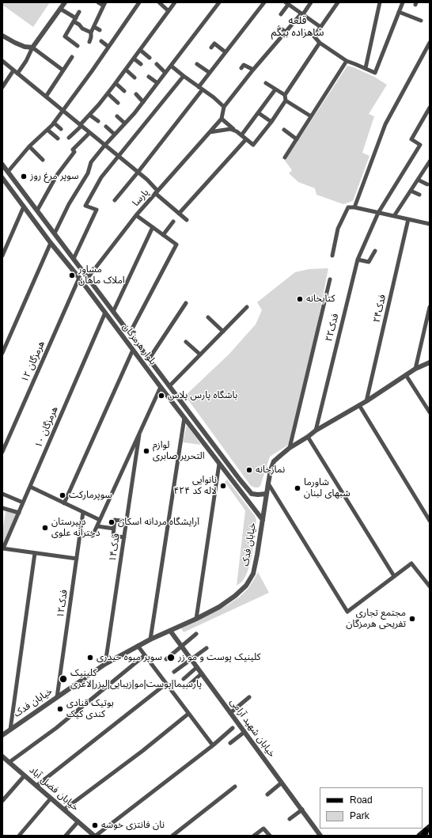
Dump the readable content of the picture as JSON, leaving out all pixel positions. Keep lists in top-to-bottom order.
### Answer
{
  "streets": {
    "street": [
      "پارسا",
      "فدک۲۴",
      "فدک۲۲",
      "بلوار هرمزگان",
      "هرمزگان ۱۲",
      "هرمزگان ۱۰",
      "خیابان فدک",
      "فدک۱۴",
      "فدک۱۲",
      "خیابان شهید آرامی",
      "خیابان فضل آباد"
    ]
  },
  "crossings": [
    ["پارسا", "بلوار هرمزگان"],
    ["فدک۲۴", "خیابان فدک"],
    ["فدک۲۲", "خیابان فدک"],
    ["بلوار هرمزگان", "هرمزگان ۱۲"],
    ["بلوار هرمزگان", "هرمزگان ۱۰"],
    ["بلوار هرمزگان", "خیابان فدک"],
    ["خیابان فدک", "فدک۱۴"],
    ["خیابان فدک", "فدک۱۲"],
    ["خیابان فدک", "خیابان شهید آرامی"]
  ],
  "districts": ["قلعه شاهزاده بیگم"],
  "places": [
    "سوپر مرغ روز",
    "مشاور املاک ماهان",
    "کتابخانه",
    "باشگاه پارس پلاس",
    "لوازم التحریر صابری",
    "نمازخانه",
    "نانوایی لاله کد ۴۲۴",
    "شاورما شبهای لبنان",
    "سوپرمارکت",
    "آرایشگاه مردانه اسکان",
    "دبیرستان دخترانه علوی",
    "مجتمع تجاری تفریحی هرمزگان",
    "سوپر میوه حیدری",
    "کلینیک پوست و مو زر",
    "کلینیک پارسیما|پوست|مو|زیبایی|لیزر|لاغری",
    "بوتیک قنادی کندی کیک",
    "نان فانتزی خوشه"
  ],
  "legend": ["Road", "Park"]
}
